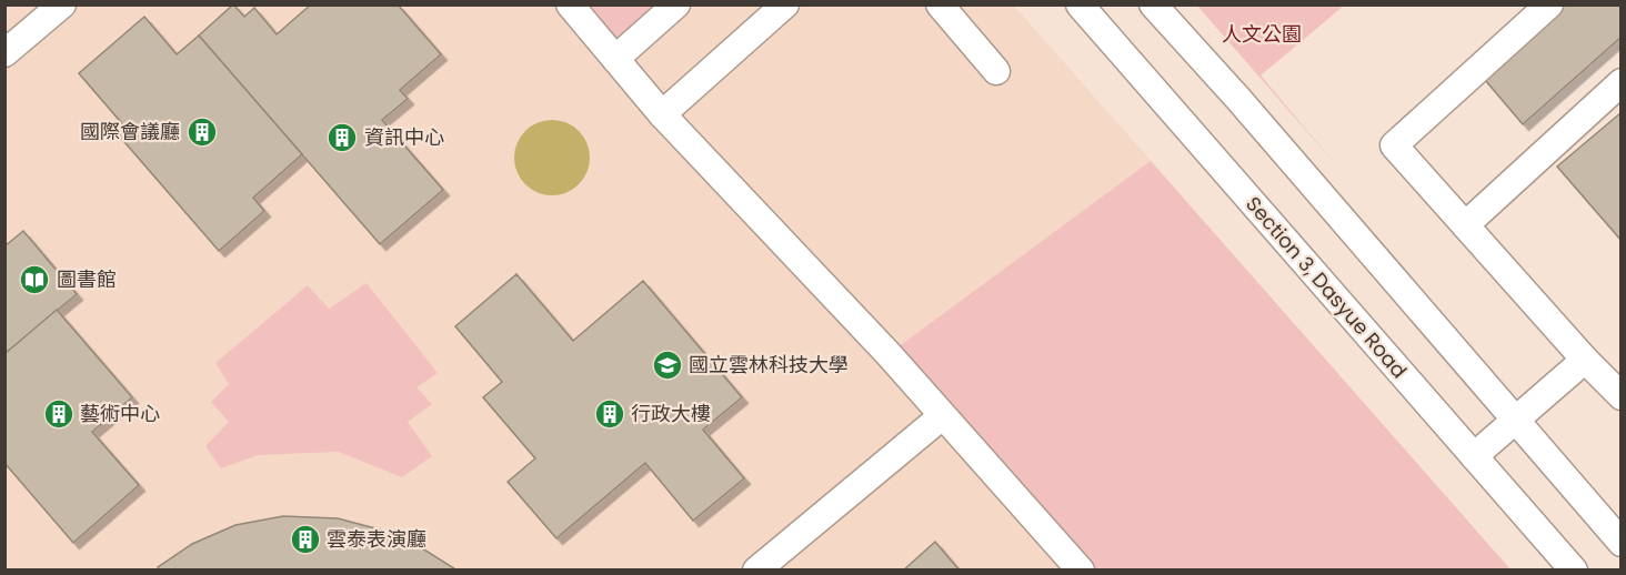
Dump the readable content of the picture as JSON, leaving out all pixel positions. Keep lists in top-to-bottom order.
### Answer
{
  "streets": {
    "street": ["Section 3, Dasyue Road"]
  },
  "parks": ["人文公園"],
  "places": {
    "building": [
      "國際會議廳",
      "資訊中心",
      "藝術中心",
      "行政大樓",
      "雲泰表演廳"
    ],
    "library": ["圖書館"],
    "school or university": ["國立雲林科技大學"]
  }
}
